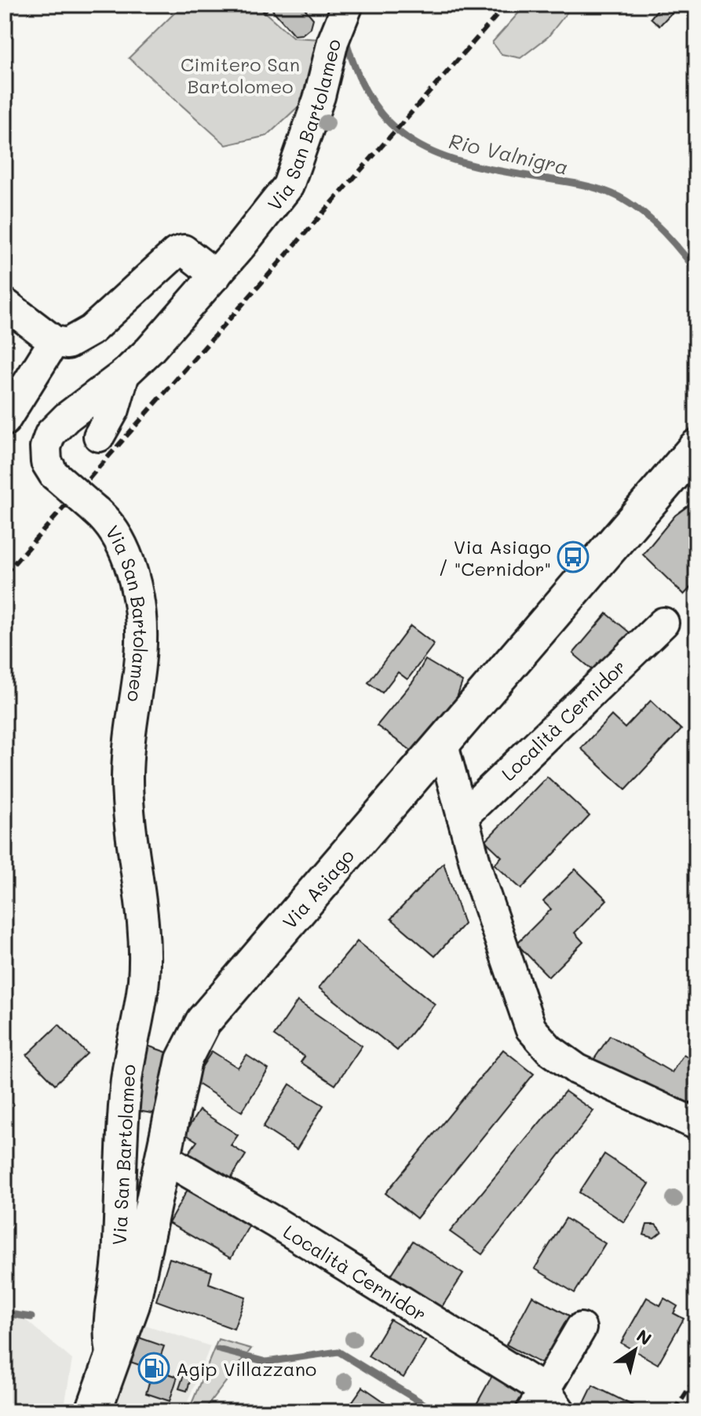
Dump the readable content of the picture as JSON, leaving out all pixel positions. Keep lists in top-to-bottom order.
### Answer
{
  "streets": {
    "main road": ["Via Asiago"],
    "street": ["Via San Bartolameo", "Località Cernidor"]
  },
  "crossings": [
    ["Via San Bartolameo", "Via Asiago"],
    ["Località Cernidor", "Via Asiago"]
  ],
  "water": ["Rio Valnigra"],
  "parks": ["Cimitero San Bartolomeo"],
  "places": {
    "bus stop": ["Via Asiago / \"Cernidor\""],
    "fuel station": ["Agip Villazzano"]
  },
  "north": "top right"
}
